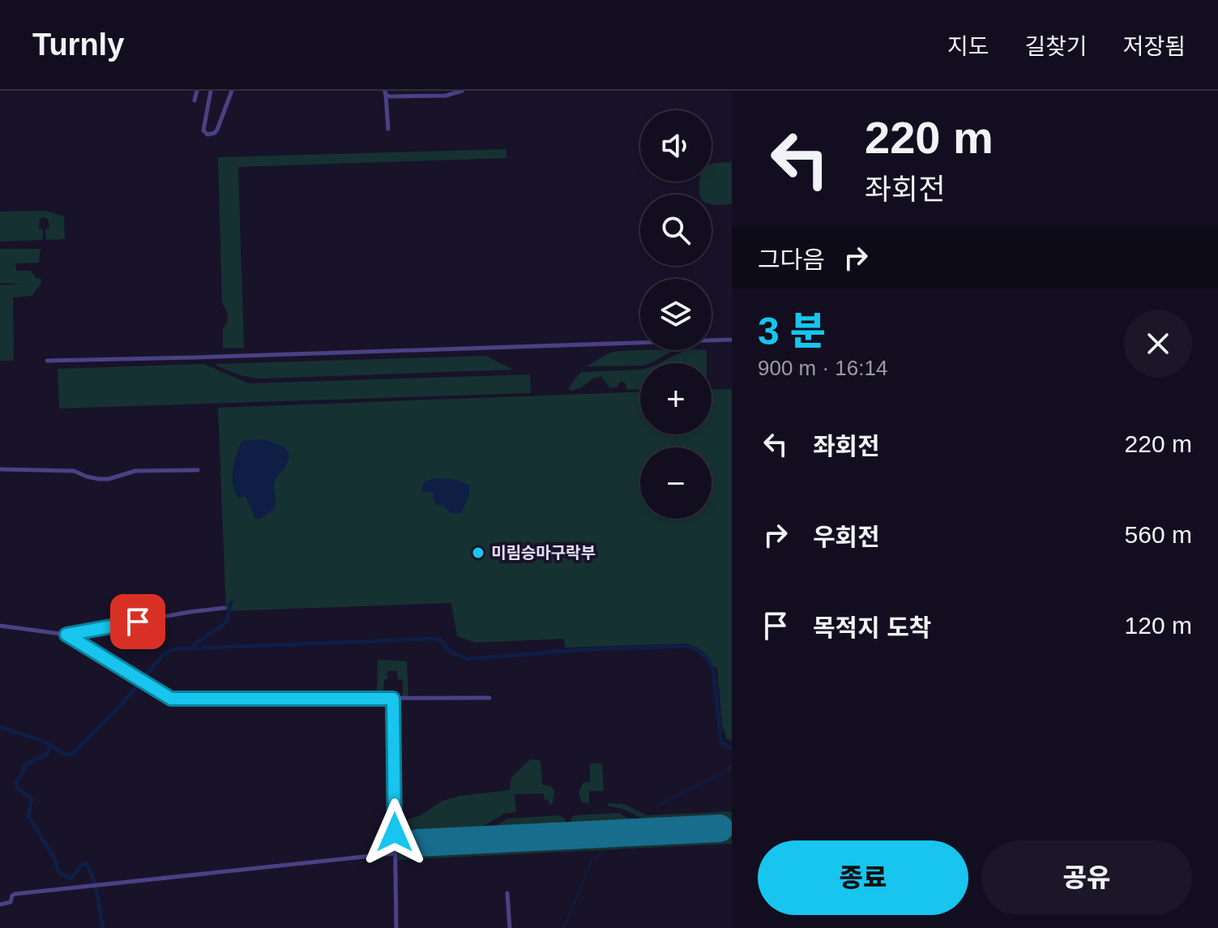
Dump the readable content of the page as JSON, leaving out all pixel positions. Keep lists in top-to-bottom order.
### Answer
{
  "places": ["미림승마구락부"],
  "page": {
    "header": "Turnly",
    "nav": ["지도", "길찾기", "저장됨"],
    "turn": ["220 m", "좌회전"],
    "map_buttons": ["+", "−"],
    "then": "그다음",
    "heading": ["3 분", "900 m · 16:14"],
    "list": [
      {
        "name": "좌회전",
        "value": "220 m"
      },
      {
        "name": "우회전",
        "value": "560 m"
      },
      {
        "name": "목적지 도착",
        "value": "120 m"
      }
    ],
    "buttons": ["종료", "공유"]
  }
}
